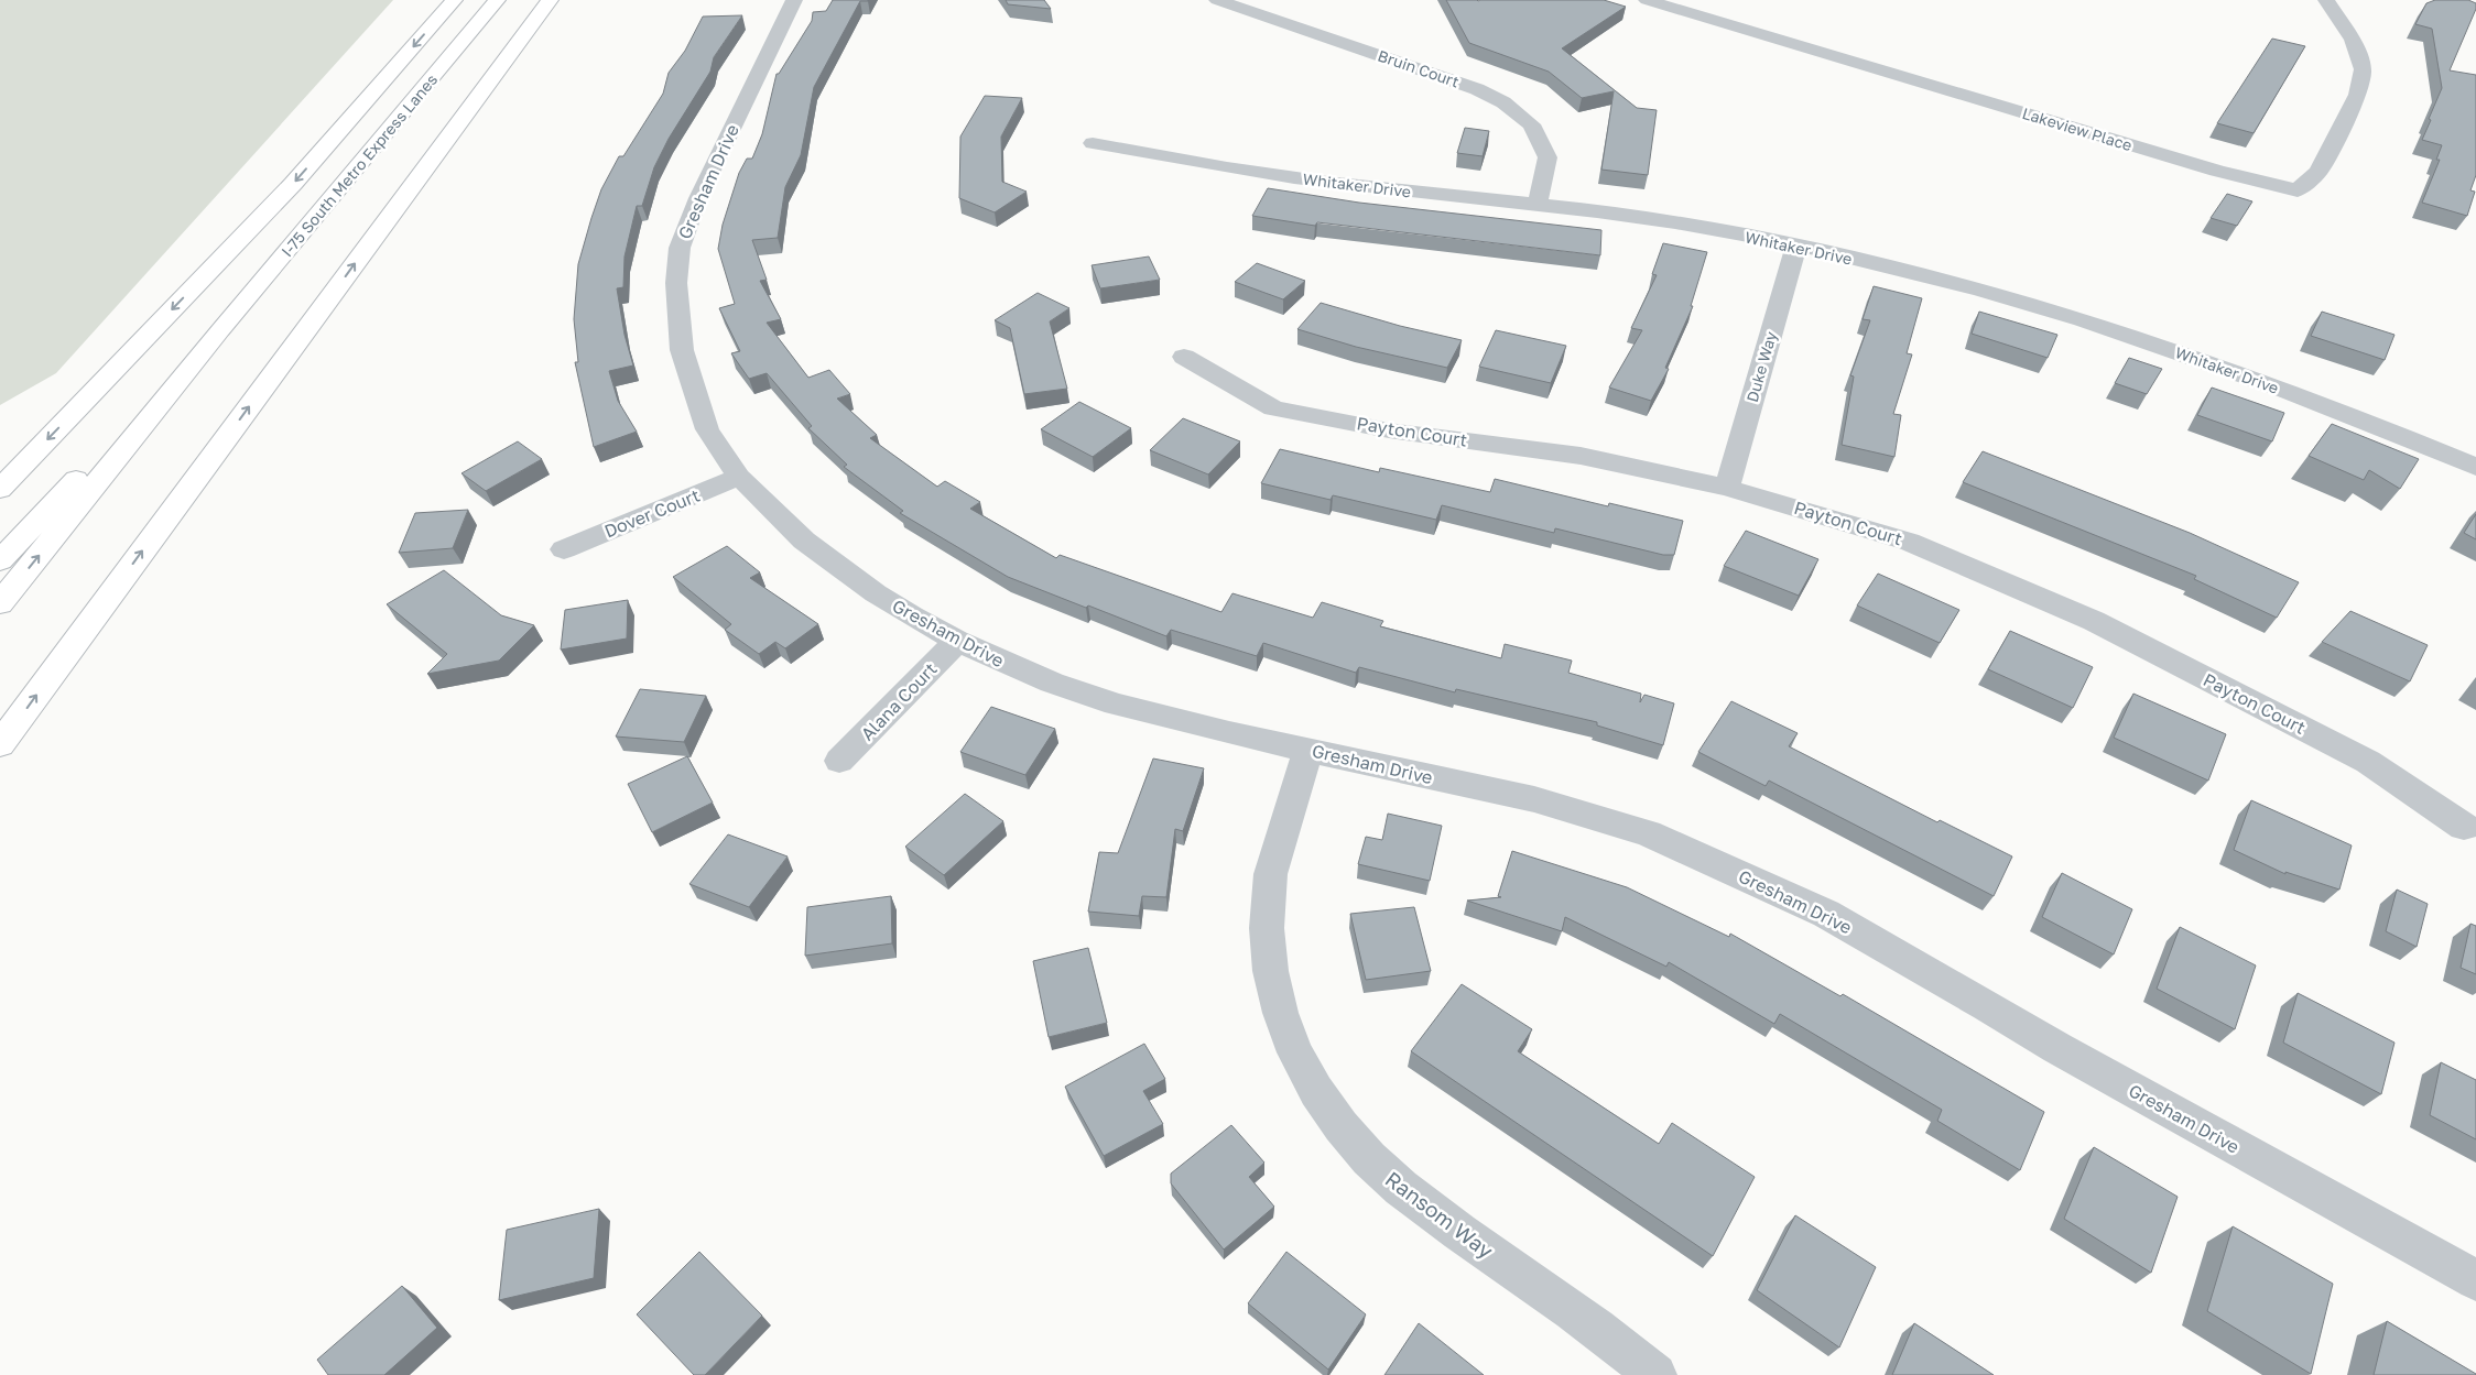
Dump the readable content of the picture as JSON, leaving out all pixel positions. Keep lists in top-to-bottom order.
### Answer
{
  "streets": {
    "highway": ["I-75 South Metro Express Lanes"],
    "street": [
      "Bruin Court",
      "Lakeview Place",
      "Gresham Drive",
      "Whitaker Drive",
      "Duke Way",
      "Payton Court",
      "Dover Court",
      "Alana Court",
      "Ransom Way"
    ]
  },
  "crossings": [
    ["Bruin Court", "Whitaker Drive"],
    ["Gresham Drive", "Dover Court"],
    ["Gresham Drive", "Alana Court"],
    ["Gresham Drive", "Ransom Way"],
    ["Whitaker Drive", "Duke Way"],
    ["Duke Way", "Payton Court"]
  ]
}
